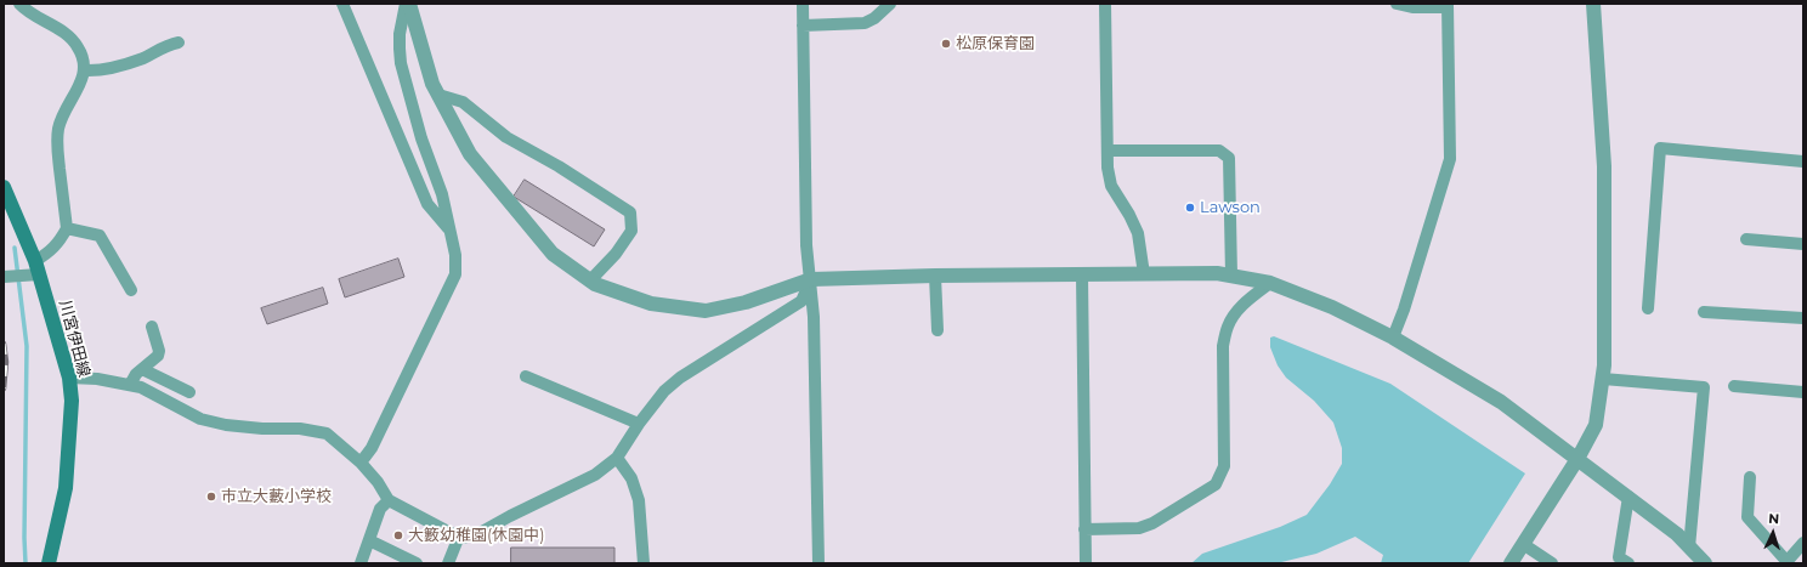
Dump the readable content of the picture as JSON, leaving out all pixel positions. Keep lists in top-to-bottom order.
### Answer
{
  "streets": {
    "main road": ["川宮伊田線"]
  },
  "places": [
    "松原保育園",
    "Lawson",
    "市立大藪小学校",
    "大籔幼稚園(休園中)"
  ],
  "north": "top"
}
